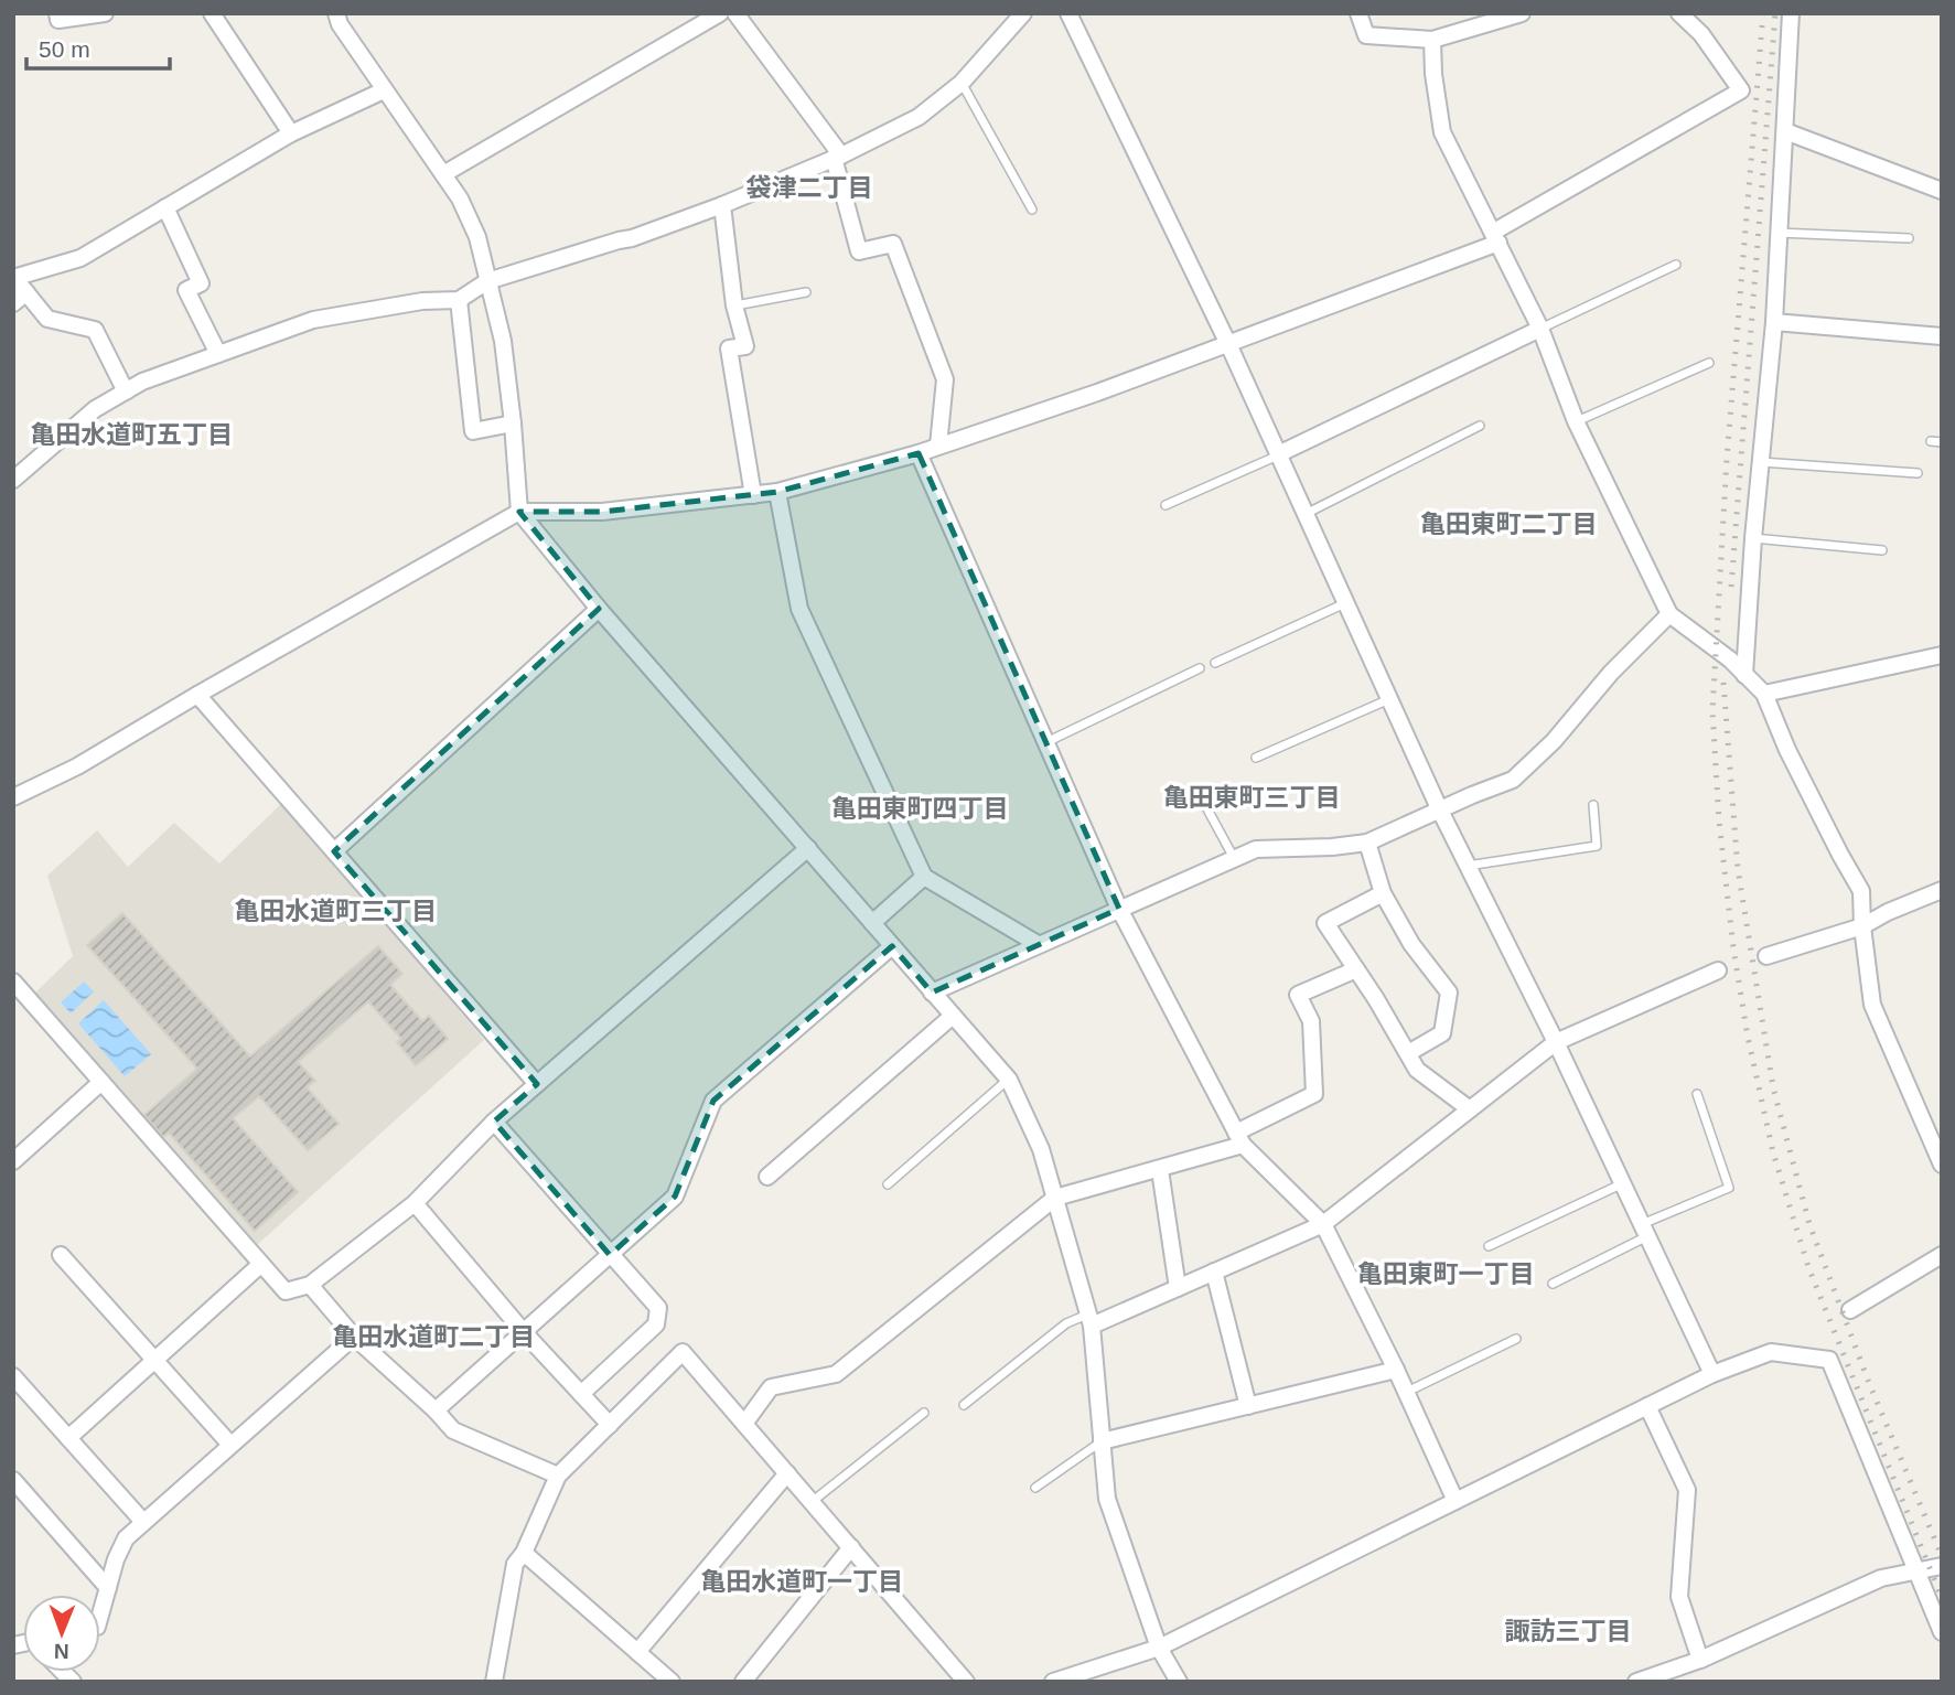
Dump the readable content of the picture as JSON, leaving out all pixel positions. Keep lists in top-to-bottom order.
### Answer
{
  "districts": [
    "袋津二丁目",
    "亀田水道町五丁目",
    "亀田東町二丁目",
    "亀田東町三丁目",
    "亀田東町四丁目",
    "亀田水道町三丁目",
    "亀田東町一丁目",
    "亀田水道町二丁目",
    "亀田水道町一丁目",
    "諏訪三丁目"
  ],
  "scale_bar": "50 m",
  "north": "bottom"
}
